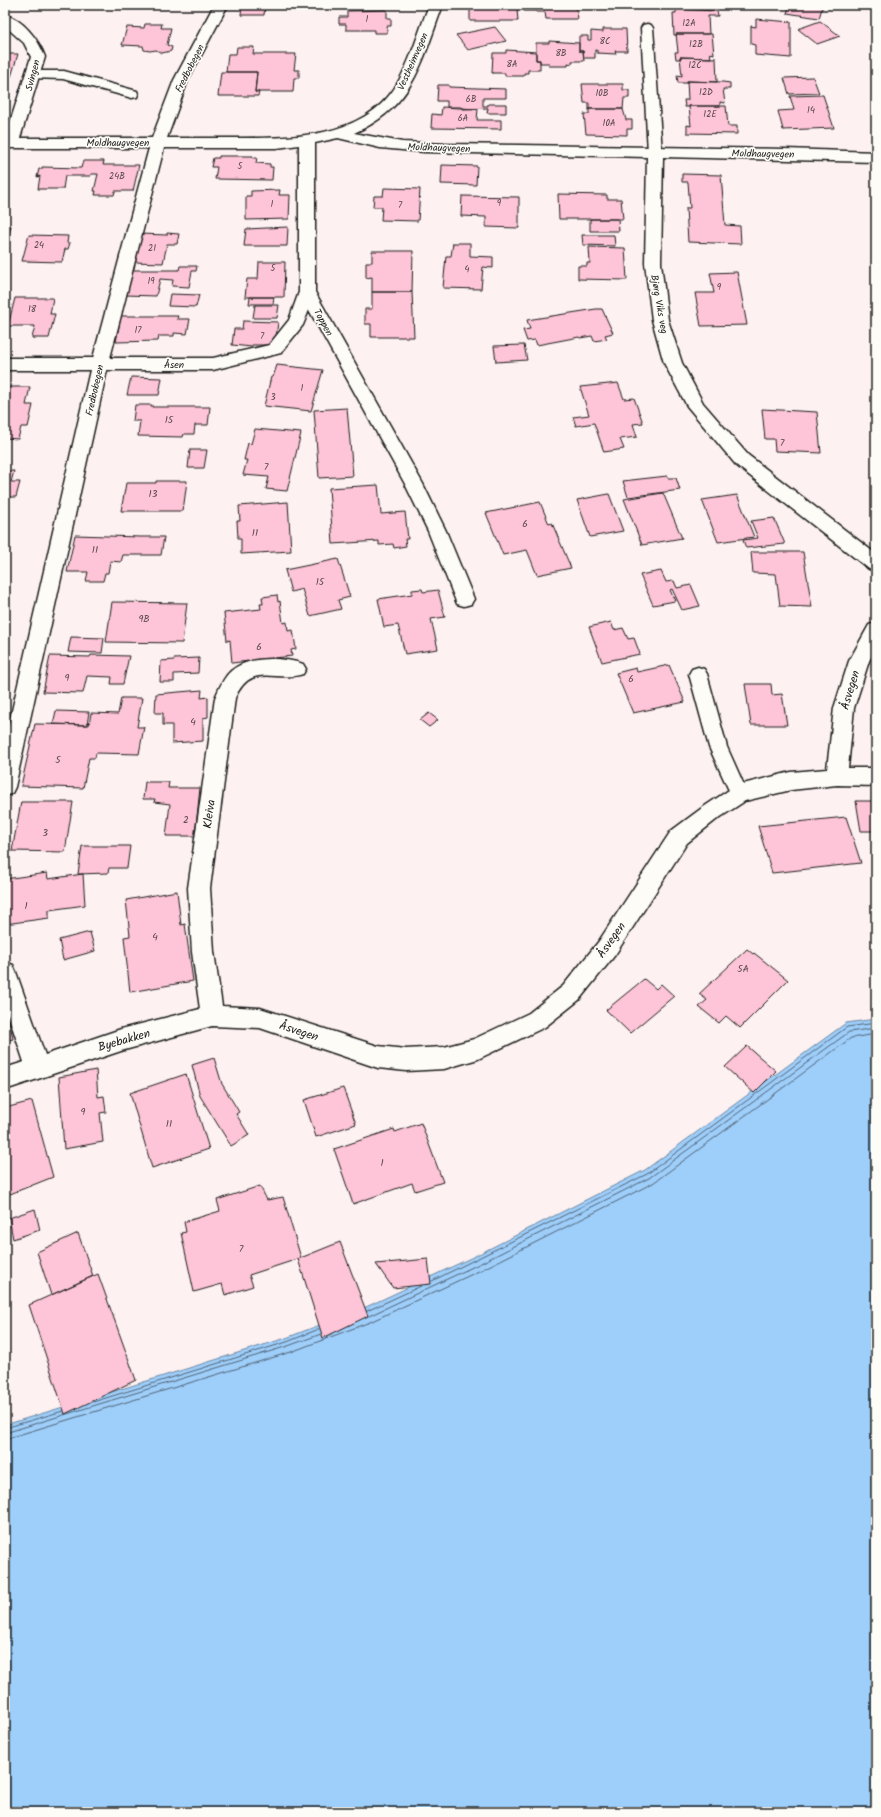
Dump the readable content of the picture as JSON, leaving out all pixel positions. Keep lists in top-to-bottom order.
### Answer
{
  "streets": {
    "street": [
      "Vestheimvegen",
      "Fredbobegen",
      "Svingen",
      "Moldhaugvegen",
      "Bjørg Viks veg",
      "Toppen",
      "Åsen",
      "Åsvegen",
      "Kleiva",
      "Byebakken"
    ]
  },
  "crossings": [
    ["Vestheimvegen", "Moldhaugvegen"],
    ["Fredbobegen", "Moldhaugvegen"],
    ["Fredbobegen", "Åsen"],
    ["Svingen", "Moldhaugvegen"],
    ["Moldhaugvegen", "Bjørg Viks veg"],
    ["Moldhaugvegen", "Toppen"],
    ["Toppen", "Åsen"],
    ["Åsvegen", "Kleiva"],
    ["Åsvegen", "Byebakken"],
    ["Kleiva", "Byebakken"]
  ],
  "house_numbers": [
    "1",
    "12A",
    "8C",
    "12B",
    "8B",
    "8A",
    "12C",
    "12D",
    "10B",
    "6B",
    "14",
    "12E",
    "6A",
    "10A",
    "5",
    "24B",
    "9",
    "1",
    "7",
    "24",
    "21",
    "5",
    "4",
    "19",
    "9",
    "18",
    "17",
    "7",
    "1",
    "3",
    "15",
    "7",
    "7",
    "13",
    "6",
    "11",
    "11",
    "15",
    "9B",
    "6",
    "9",
    "6",
    "4",
    "5",
    "2",
    "3",
    "1",
    "4",
    "5A",
    "9",
    "11",
    "1",
    "7"
  ]
}
